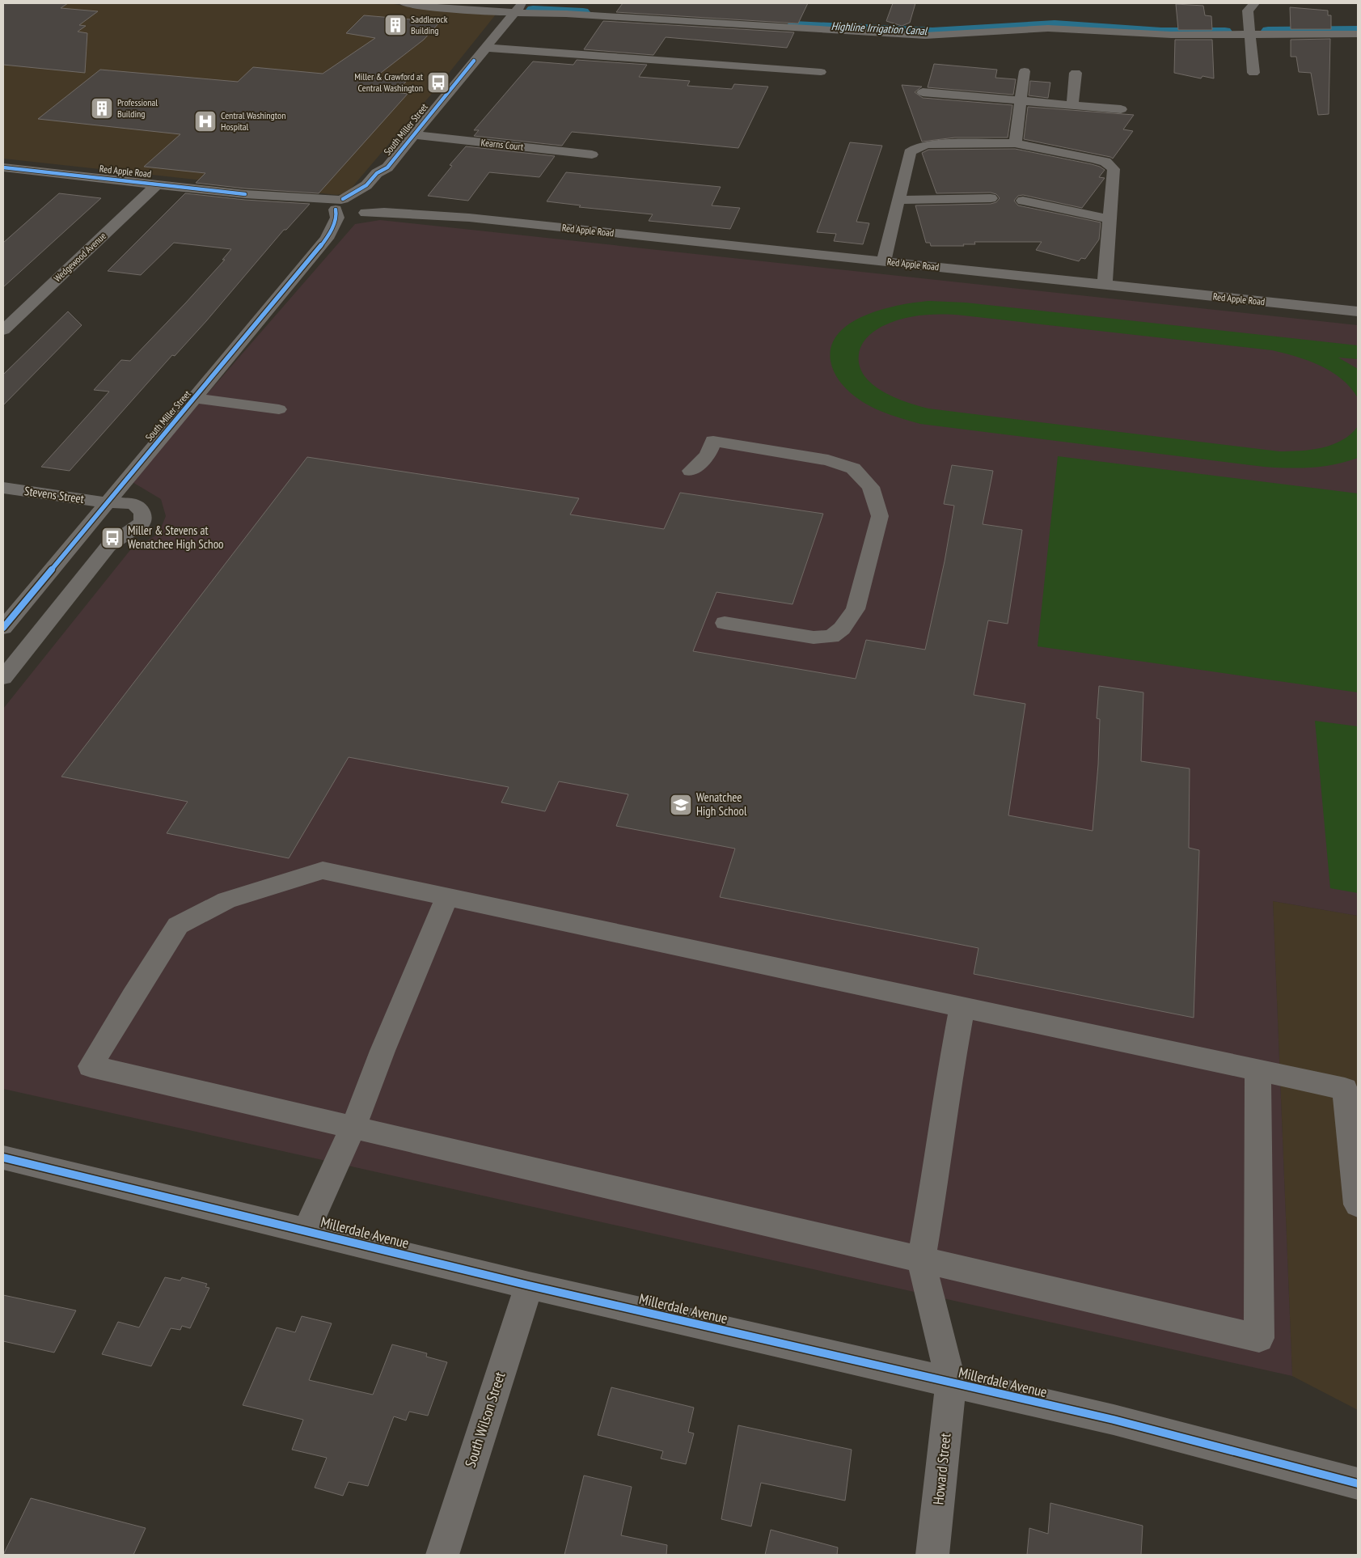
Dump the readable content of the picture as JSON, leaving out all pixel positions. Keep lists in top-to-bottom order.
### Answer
{
  "streets": {
    "street": [
      "South Miller Street",
      "Kearns Court",
      "Red Apple Road",
      "Wedgewood Avenue",
      "Stevens Street",
      "Millerdale Avenue",
      "South Wilson Street",
      "Howard Street"
    ]
  },
  "crossings": [
    ["South Miller Street", "Kearns Court"],
    ["South Miller Street", "Red Apple Road"],
    ["South Miller Street", "Stevens Street"],
    ["Red Apple Road", "Wedgewood Avenue"],
    ["Millerdale Avenue", "South Wilson Street"],
    ["Millerdale Avenue", "Howard Street"]
  ],
  "water": ["Highline Irrigation Canal"],
  "places": {
    "building": ["Saddlerock Building", "Professional Building"],
    "bus stop": ["Miller & Crawford at Central Washington", "Miller & Stevens at Wenatchee High Schoo"],
    "hospital": ["Central Washington Hospital"],
    "school or university": ["Wenatchee High School"]
  }
}
